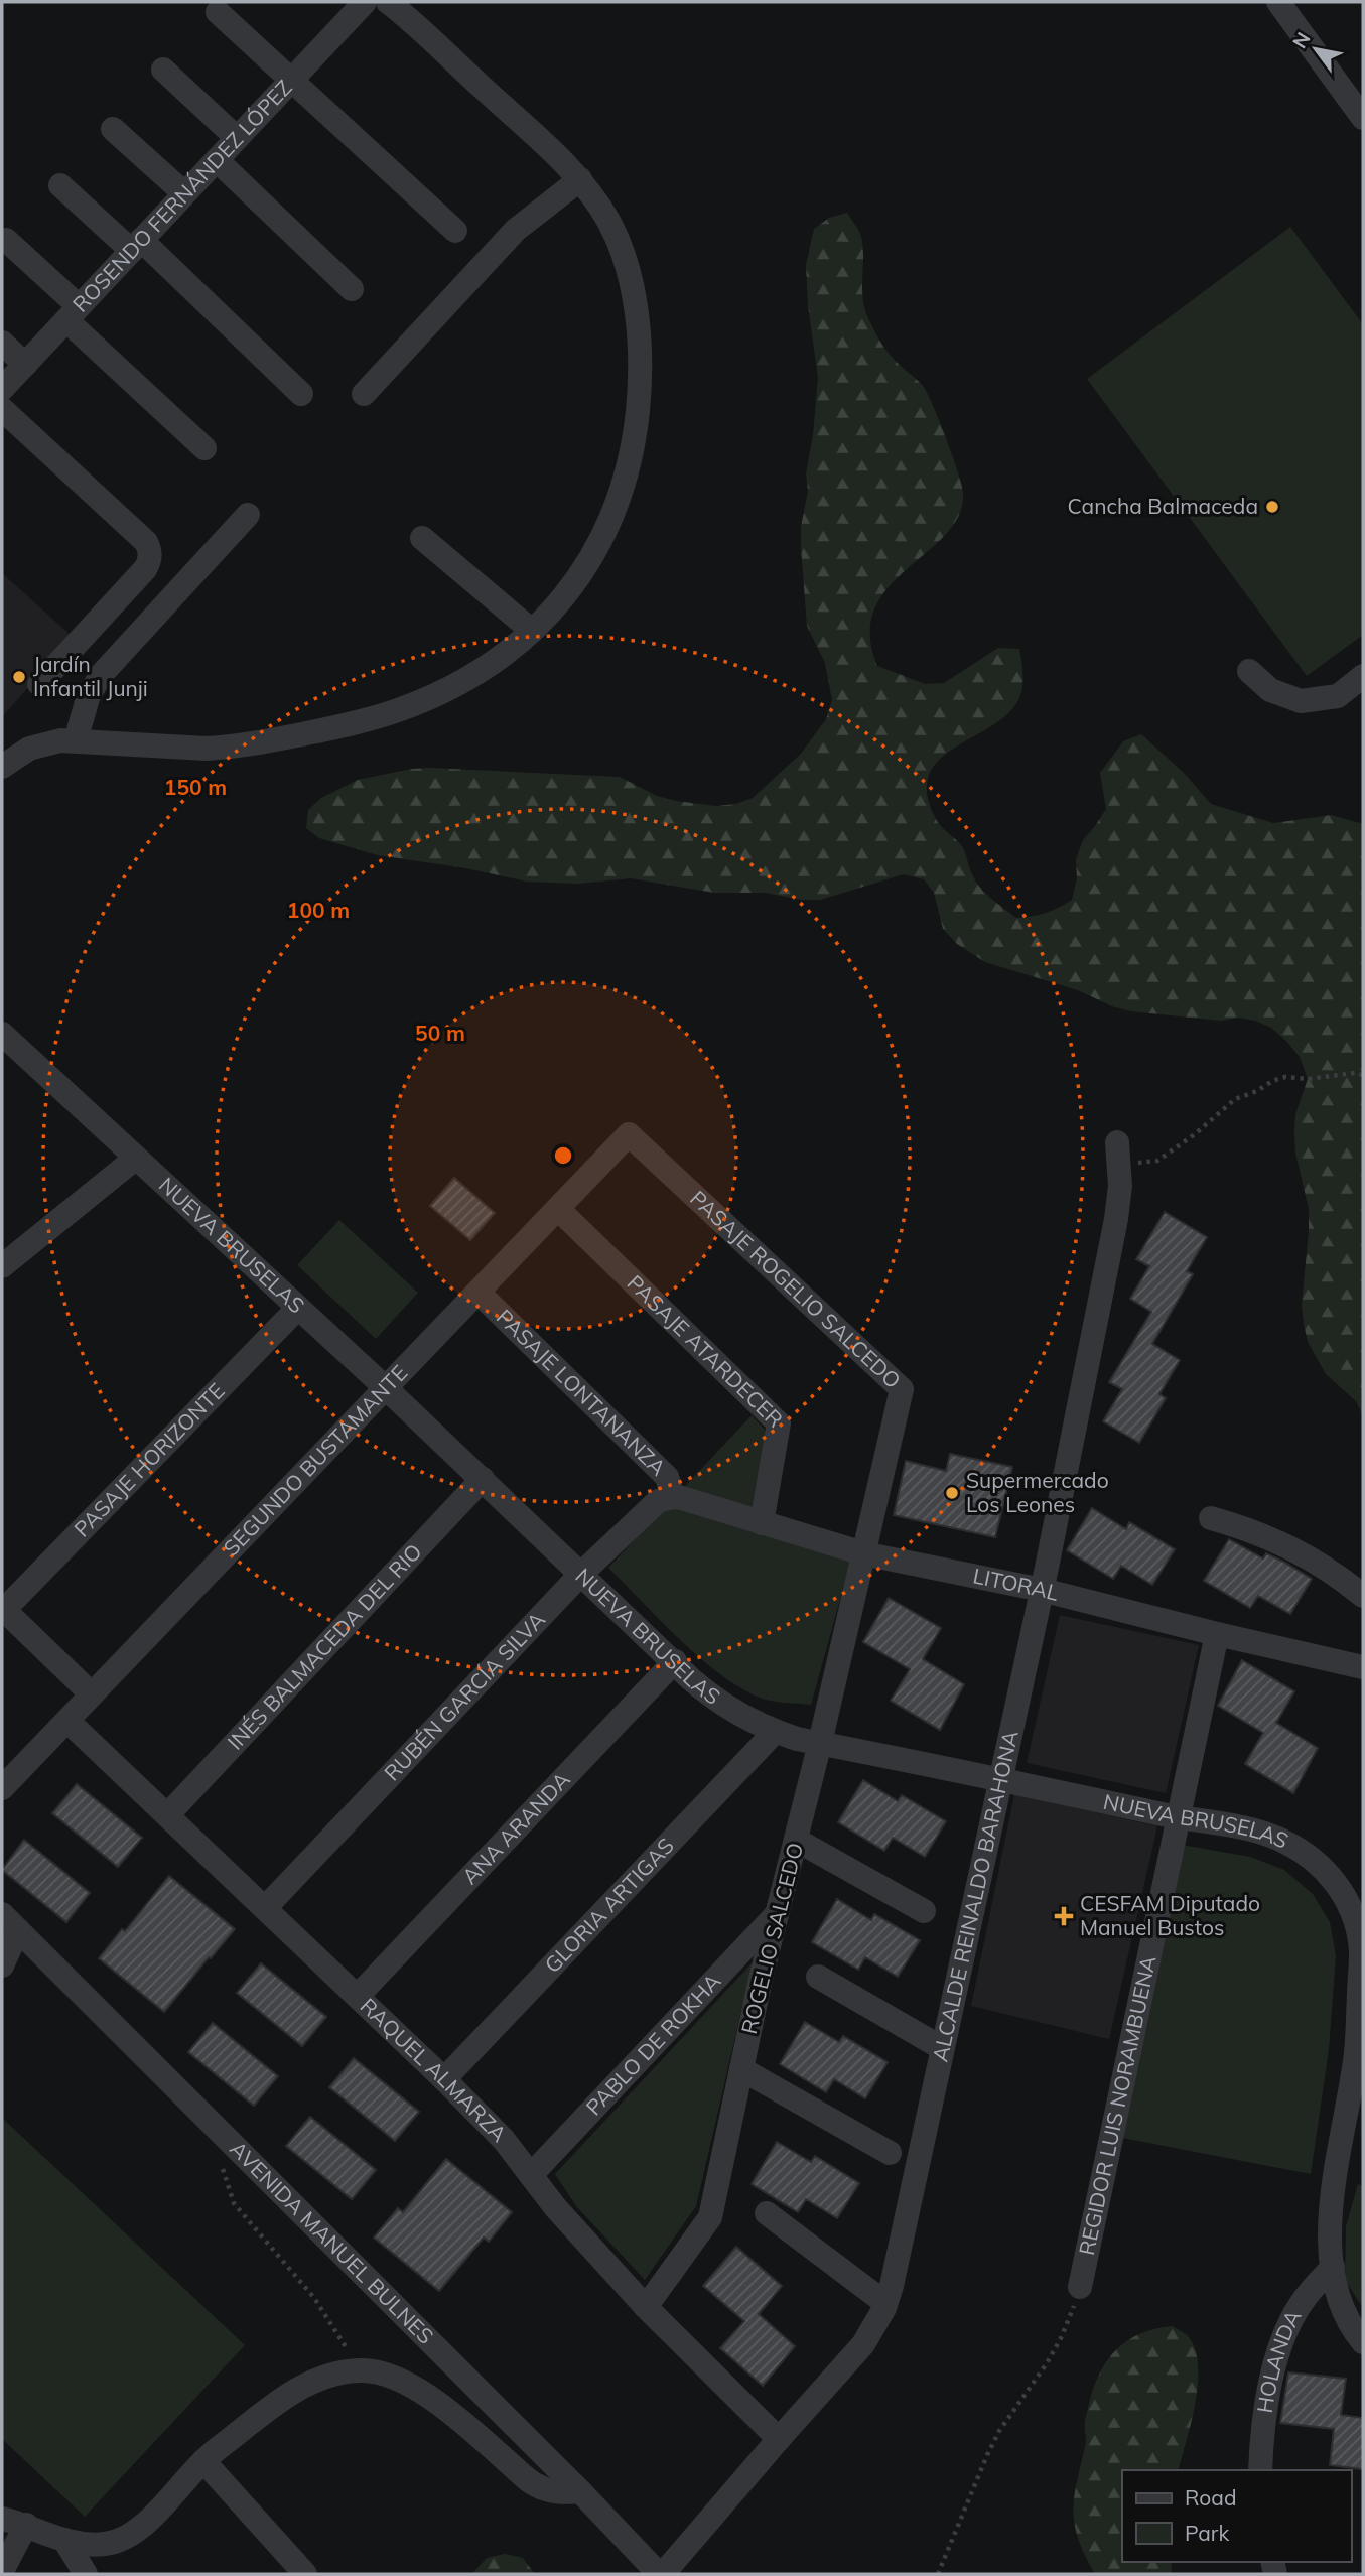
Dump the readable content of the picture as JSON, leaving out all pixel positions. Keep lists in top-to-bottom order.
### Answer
{
  "streets": {
    "street": [
      "ROSENDO FERNÁNDEZ LÓPEZ",
      "NUEVA BRUSELAS",
      "PASAJE ROGELIO SALCEDO",
      "PASAJE ATARDECER",
      "PASAJE LONTANANZA",
      "PASAJE HORIZONTE",
      "SEGUNDO BUSTAMANTE",
      "LITORAL",
      "INÉS BALMACEDA DEL RIO",
      "RUBÉN GARCÍA SILVA",
      "ANA ARANDA",
      "ALCALDE REINALDO BARAHONA",
      "GLORIA ARTIGAS",
      "ROGELIO SALCEDO",
      "PABLO DE ROKHA",
      "RAQUEL ALMARZA",
      "REGIDOR LUIS NORAMBUENA",
      "AVENIDA MANUEL BULNES",
      "HOLANDA"
    ]
  },
  "crossings": [
    ["NUEVA BRUSELAS", "PASAJE HORIZONTE"],
    ["NUEVA BRUSELAS", "SEGUNDO BUSTAMANTE"],
    ["NUEVA BRUSELAS", "INÉS BALMACEDA DEL RIO"],
    ["NUEVA BRUSELAS", "RUBÉN GARCÍA SILVA"],
    ["NUEVA BRUSELAS", "ANA ARANDA"],
    ["NUEVA BRUSELAS", "ALCALDE REINALDO BARAHONA"],
    ["NUEVA BRUSELAS", "GLORIA ARTIGAS"],
    ["NUEVA BRUSELAS", "ROGELIO SALCEDO"],
    ["NUEVA BRUSELAS", "REGIDOR LUIS NORAMBUENA"],
    ["NUEVA BRUSELAS", "HOLANDA"],
    ["PASAJE ROGELIO SALCEDO", "SEGUNDO BUSTAMANTE"],
    ["PASAJE ROGELIO SALCEDO", "LITORAL"],
    ["PASAJE ROGELIO SALCEDO", "ROGELIO SALCEDO"],
    ["PASAJE ATARDECER", "SEGUNDO BUSTAMANTE"],
    ["PASAJE ATARDECER", "LITORAL"],
    ["PASAJE LONTANANZA", "SEGUNDO BUSTAMANTE"],
    ["PASAJE LONTANANZA", "LITORAL"],
    ["PASAJE LONTANANZA", "RUBÉN GARCÍA SILVA"],
    ["SEGUNDO BUSTAMANTE", "RAQUEL ALMARZA"],
    ["LITORAL", "RUBÉN GARCÍA SILVA"],
    ["LITORAL", "ALCALDE REINALDO BARAHONA"],
    ["LITORAL", "ROGELIO SALCEDO"],
    ["LITORAL", "REGIDOR LUIS NORAMBUENA"],
    ["INÉS BALMACEDA DEL RIO", "RAQUEL ALMARZA"],
    ["RUBÉN GARCÍA SILVA", "RAQUEL ALMARZA"],
    ["ANA ARANDA", "RAQUEL ALMARZA"],
    ["ALCALDE REINALDO BARAHONA", "RAQUEL ALMARZA"],
    ["ALCALDE REINALDO BARAHONA", "AVENIDA MANUEL BULNES"],
    ["GLORIA ARTIGAS", "RAQUEL ALMARZA"],
    ["ROGELIO SALCEDO", "PABLO DE ROKHA"],
    ["ROGELIO SALCEDO", "RAQUEL ALMARZA"],
    ["PABLO DE ROKHA", "RAQUEL ALMARZA"]
  ],
  "places": {
    "other": ["Cancha Balmaceda", "Jardín Infantil Junji", "Supermercado Los Leones"],
    "health": ["CESFAM Diputado Manuel Bustos"]
  },
  "legend": ["Road", "Park"],
  "north": "top left",
  "rings": ["150 m", "100 m", "50 m"]
}
